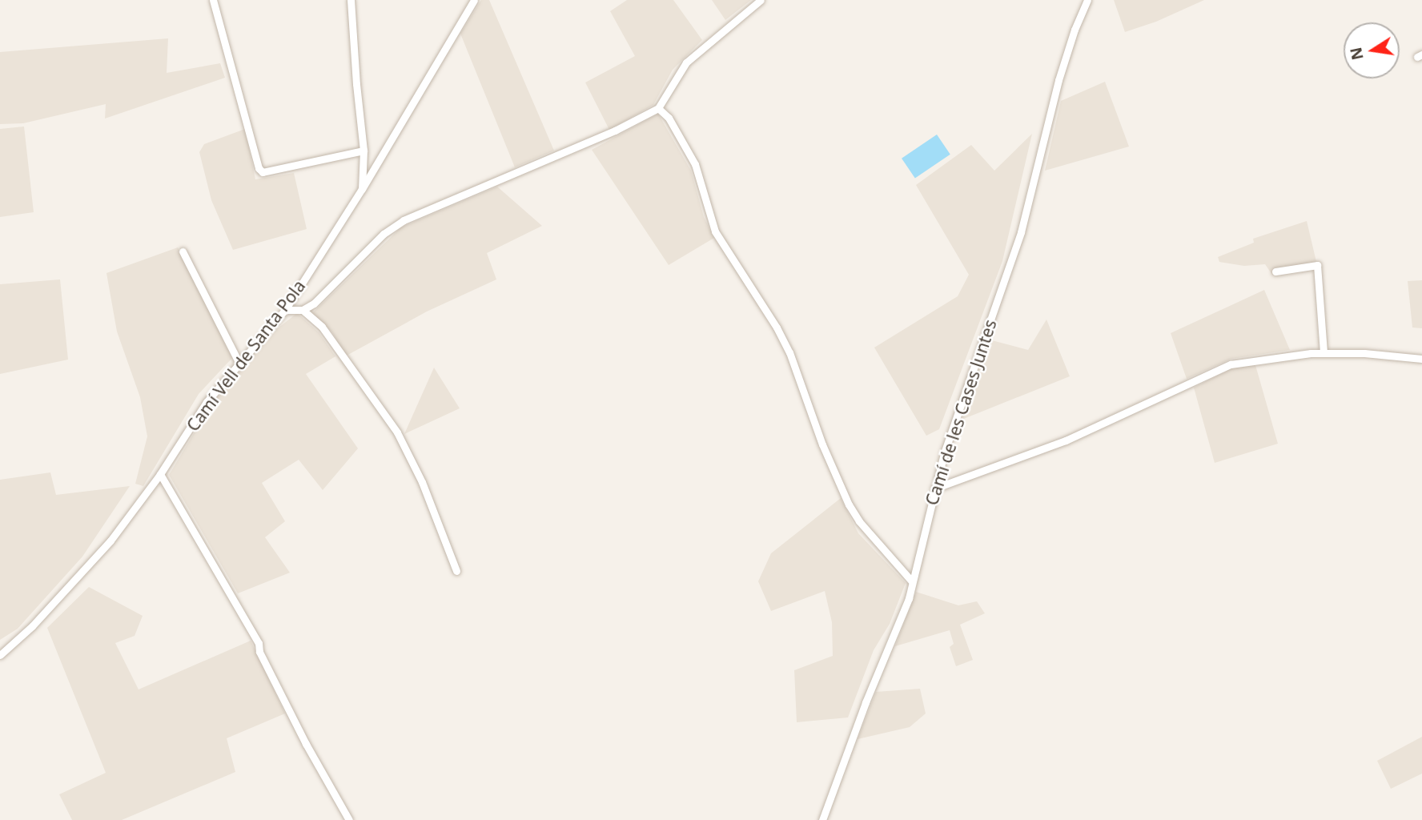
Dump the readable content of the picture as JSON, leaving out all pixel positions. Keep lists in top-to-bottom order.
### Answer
{
  "streets": {
    "street": ["Camí Vell de Santa Pola", "Camí de les Cases Juntes"]
  },
  "north": "left"
}
